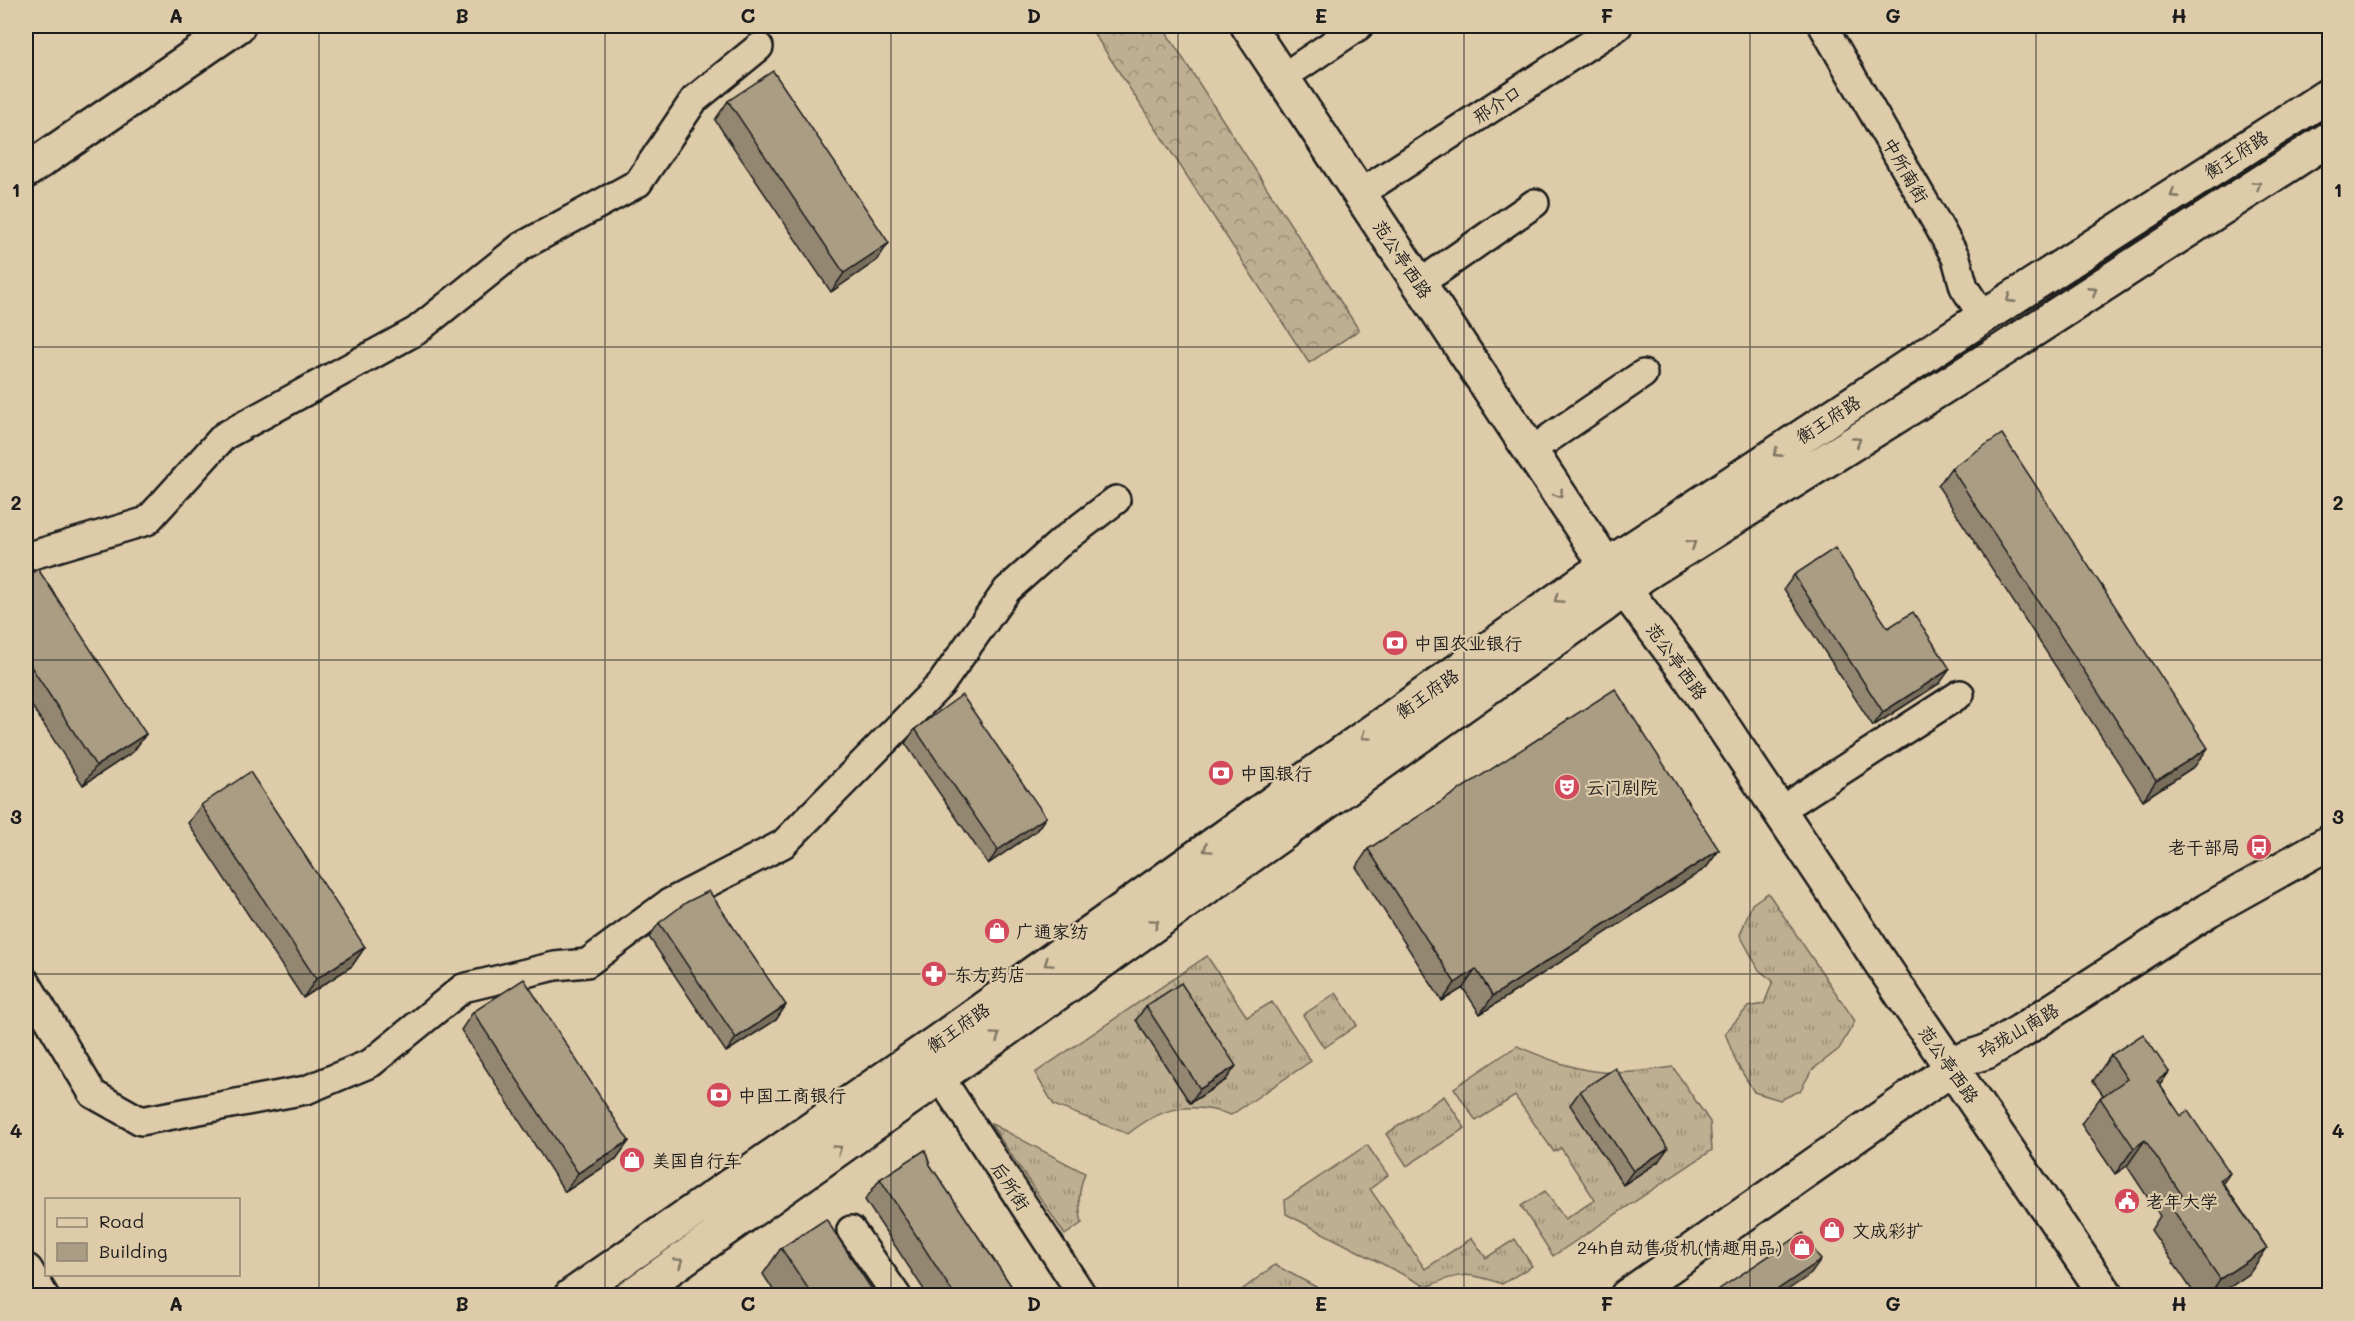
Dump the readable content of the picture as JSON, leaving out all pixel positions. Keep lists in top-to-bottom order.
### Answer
{
  "streets": {
    "main road": ["衡王府路", "范公亭西路", "玲珑山南路"],
    "street": ["邢介口", "中所南街", "后所街"]
  },
  "crossings": [
    ["邢介口", "范公亭西路"],
    ["衡王府路", "中所南街"],
    ["衡王府路", "范公亭西路"],
    ["衡王府路", "后所街"],
    ["范公亭西路", "玲珑山南路"]
  ],
  "places": {
    "bank": ["中国农业银行", "中国银行", "中国工商银行"],
    "theatre": ["云门剧院"],
    "bus stop": ["老干部局"],
    "shop": [
      "广通家纺",
      "美国自行车",
      "文成彩扩",
      "24h自动售货机(情趣用品)"
    ],
    "pharmacy": ["东方药店"],
    "public building": ["老年大学"]
  },
  "legend": ["Road", "Building"],
  "grid": {
    "columns": [
      "A",
      "B",
      "C",
      "D",
      "E",
      "F",
      "G",
      "H"
    ],
    "rows": [
      "1",
      "2",
      "3",
      "4"
    ]
  }
}
